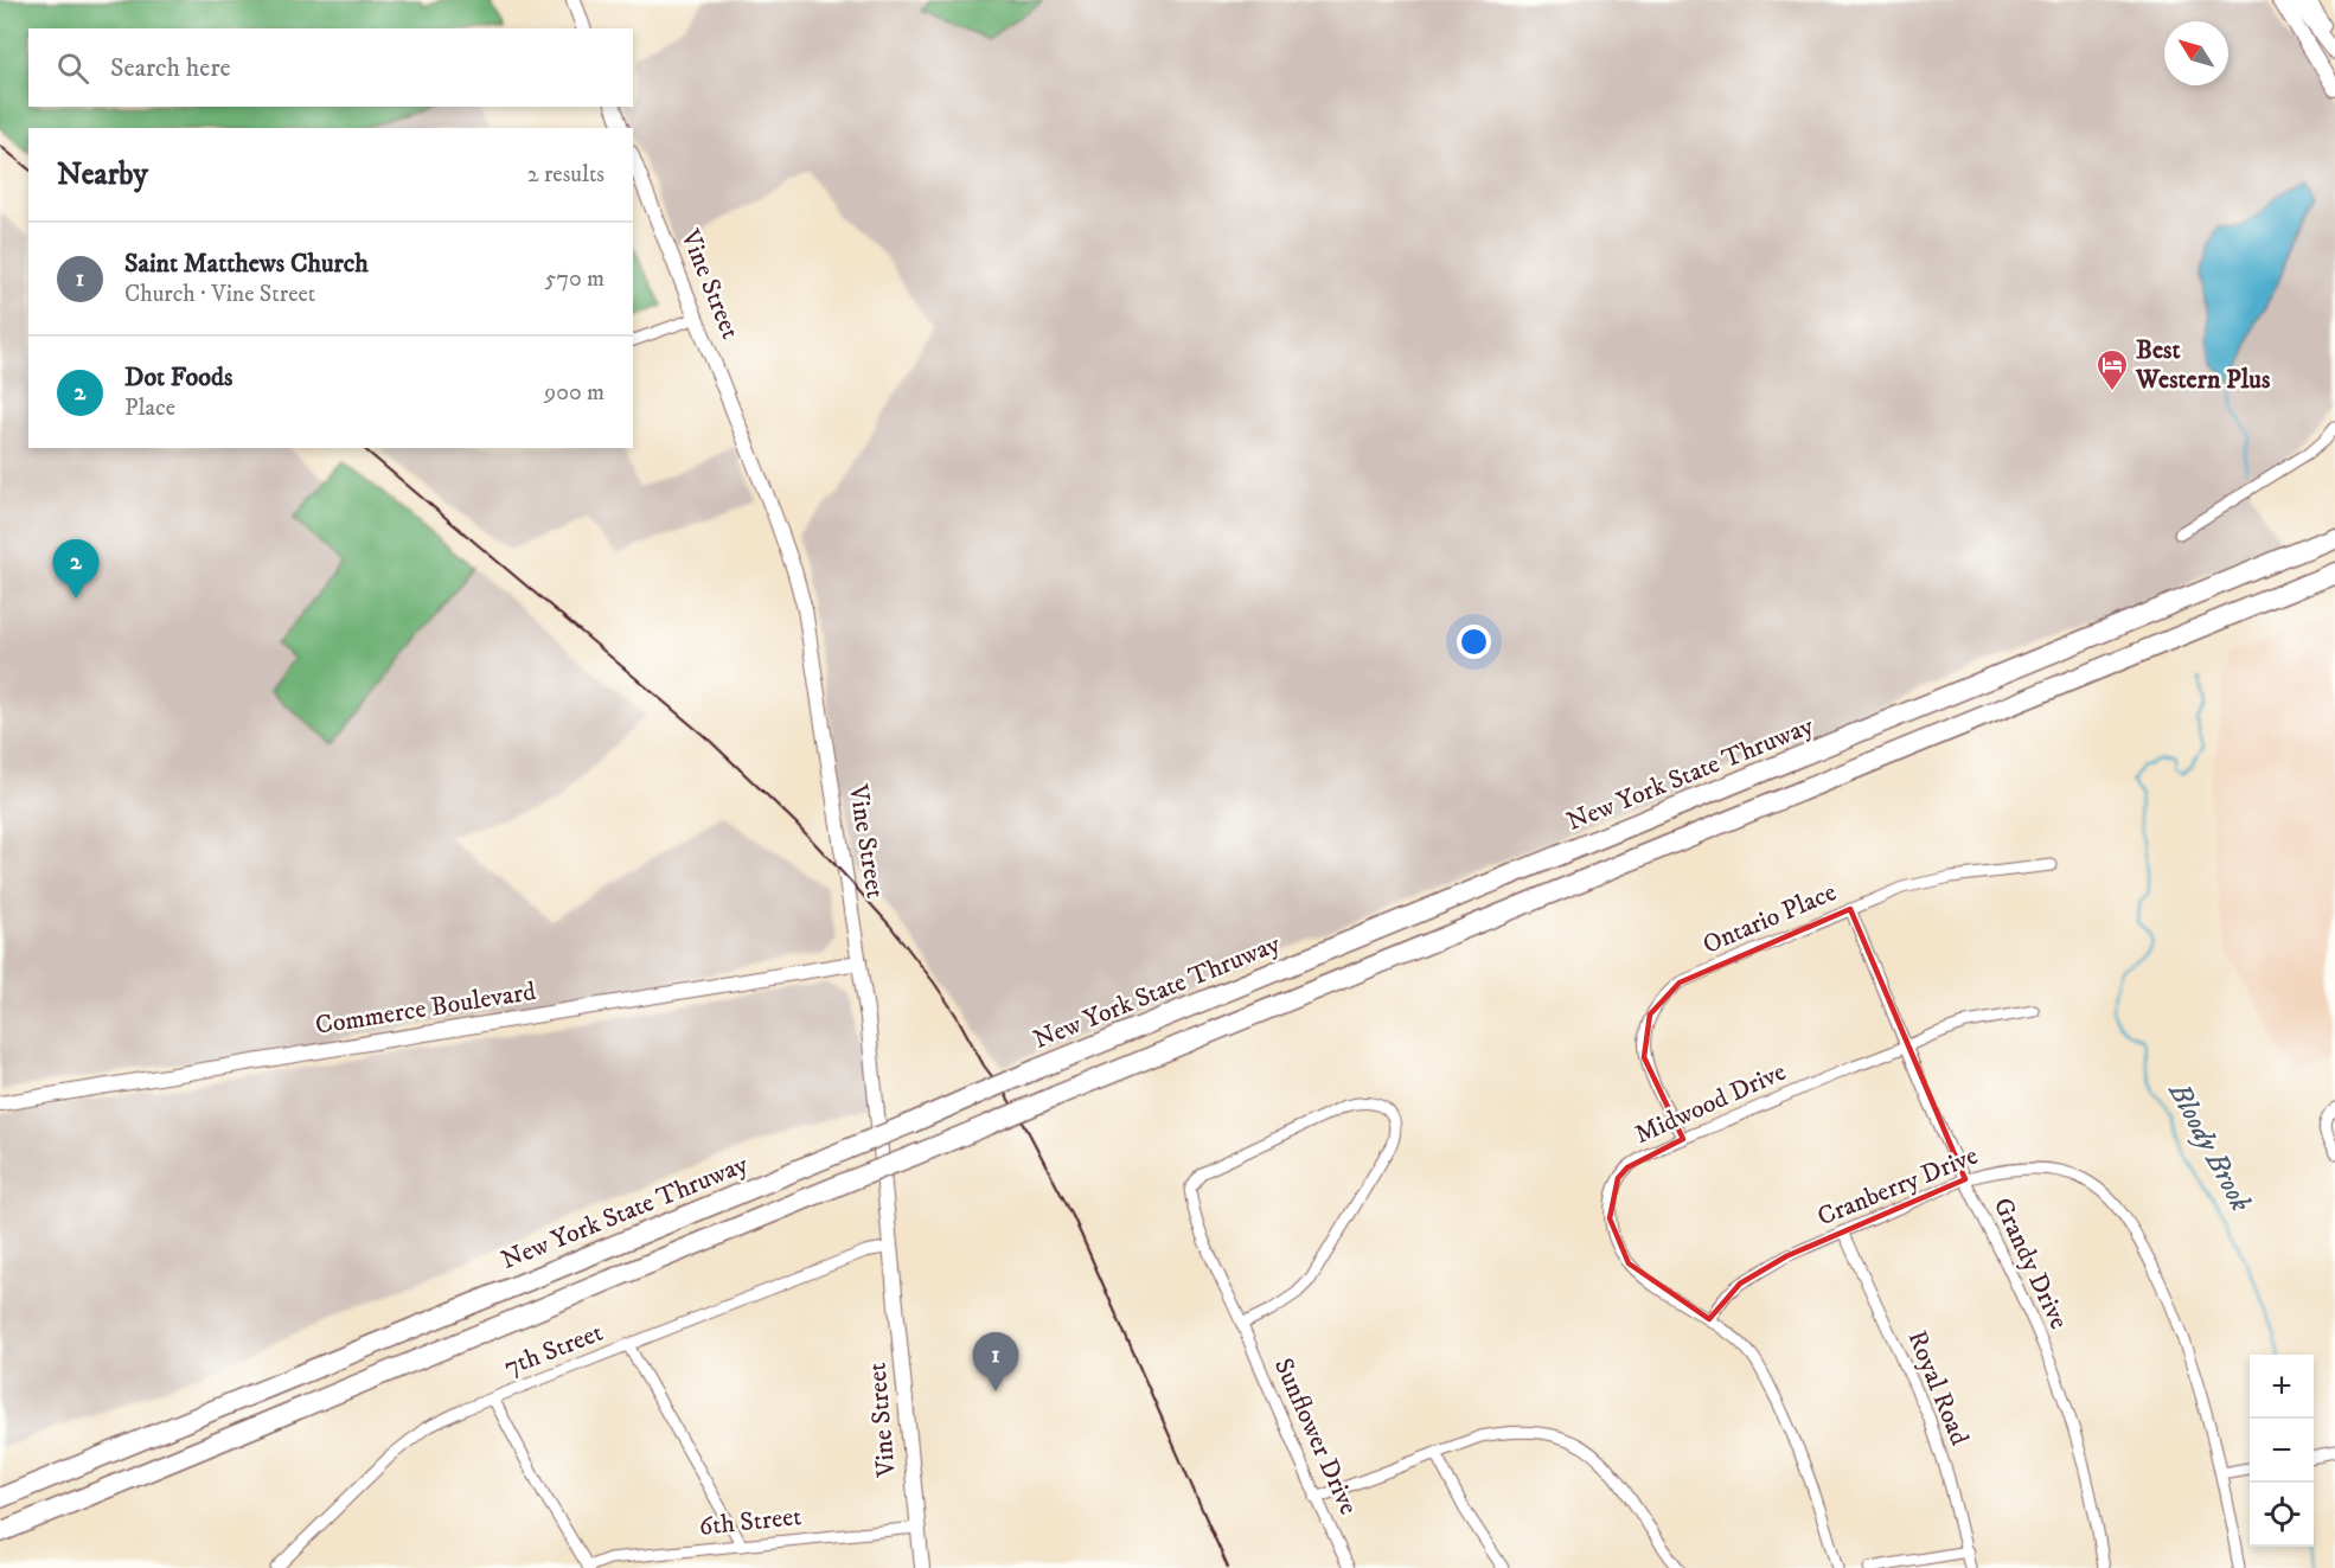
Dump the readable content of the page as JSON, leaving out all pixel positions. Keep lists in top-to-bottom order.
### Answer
{
  "streets": {
    "highway": ["New York State Thruway"],
    "street": [
      "Vine Street",
      "Ontario Place",
      "Commerce Boulevard",
      "Midwood Drive",
      "Cranberry Drive",
      "Grandy Drive",
      "7th Street",
      "Royal Road",
      "Sunflower Drive",
      "6th Street"
    ]
  },
  "crossings": [
    ["Vine Street", "Commerce Boulevard"],
    ["Vine Street", "7th Street"],
    ["Vine Street", "6th Street"],
    ["Ontario Place", "Midwood Drive"],
    ["Ontario Place", "Grandy Drive"],
    ["Midwood Drive", "Cranberry Drive"],
    ["Midwood Drive", "Grandy Drive"],
    ["Cranberry Drive", "Grandy Drive"],
    ["Cranberry Drive", "Royal Road"]
  ],
  "water": ["Bloody Brook"],
  "places": {
    "hotel": ["Best Western Plus"]
  },
  "north": "top left",
  "page": {
    "search": "Search here",
    "heading": ["Nearby", "2 results"],
    "list": [
      {
        "mark": "1",
        "name": "Saint Matthews Church",
        "note": "Church · Vine Street",
        "value": "570 m"
      },
      {
        "mark": "2",
        "name": "Dot Foods",
        "note": "Place",
        "value": "900 m"
      }
    ],
    "pins": ["2", "1"],
    "map_buttons": ["+", "−"]
  }
}
